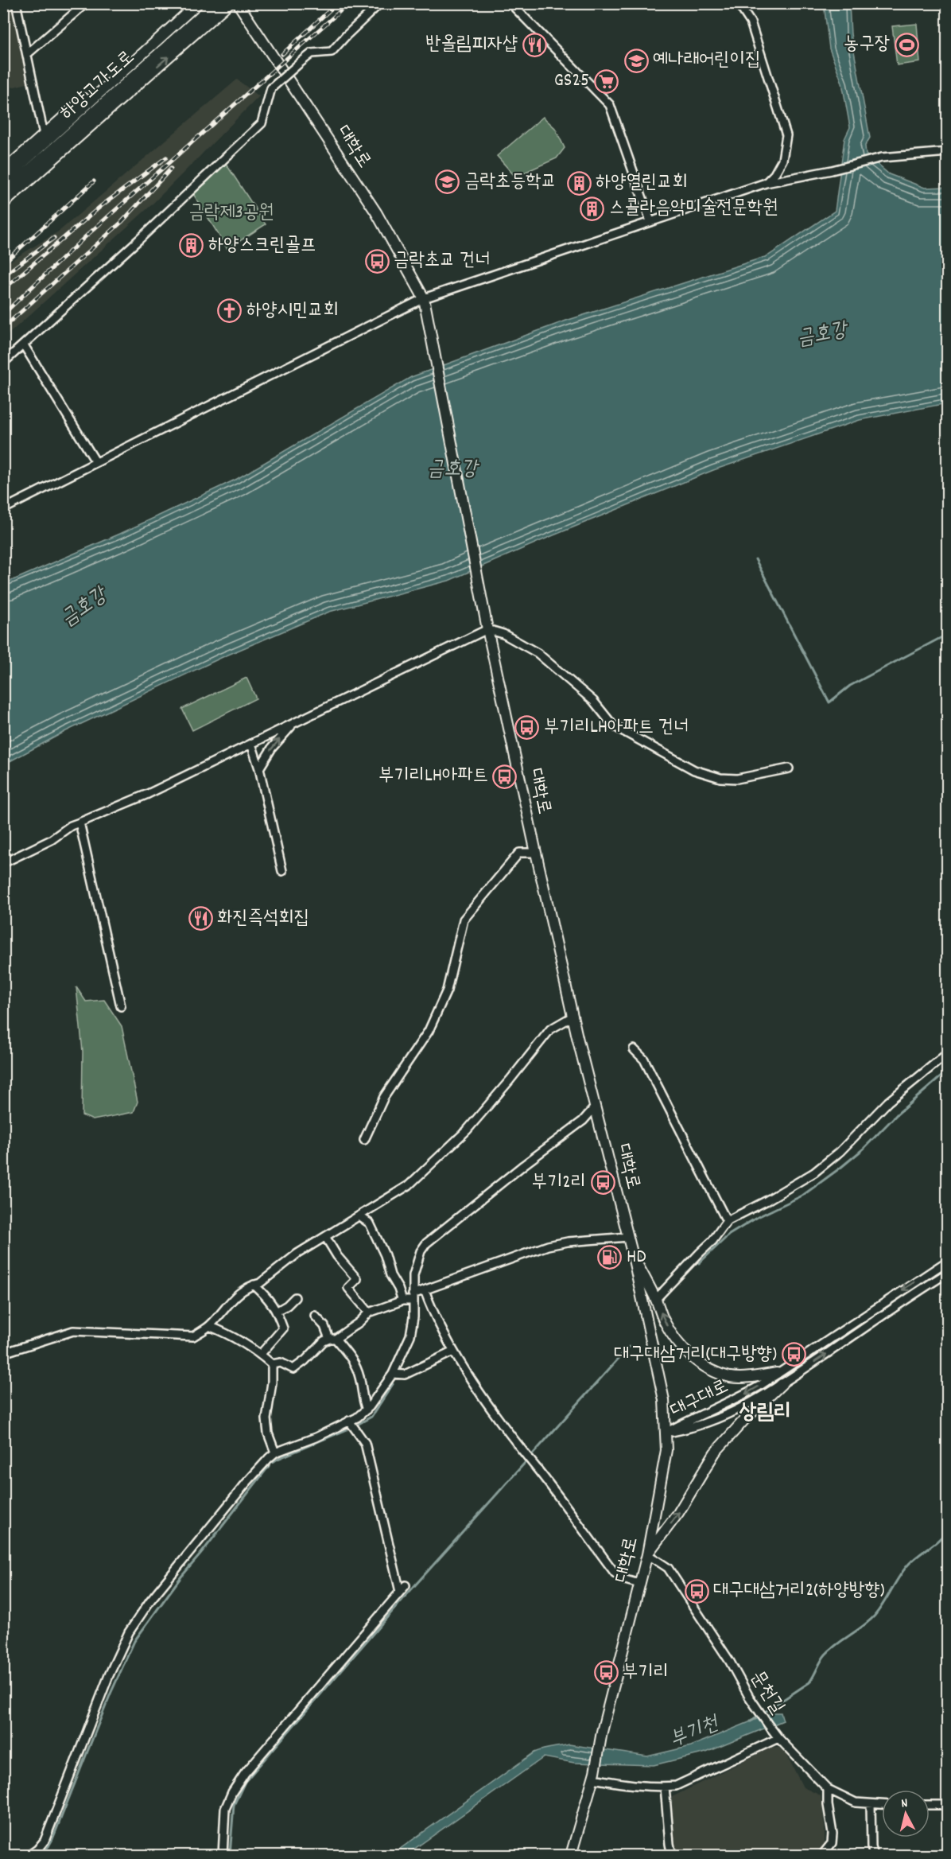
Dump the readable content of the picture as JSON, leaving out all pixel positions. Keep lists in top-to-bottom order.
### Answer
{
  "streets": {
    "main road": ["하양고가도로", "대학로"],
    "street": ["대구대로", "문천길"]
  },
  "crossings": [
    ["대학로", "대구대로"],
    ["대학로", "문천길"]
  ],
  "districts": ["상림리"],
  "water": ["금호강", "부기천"],
  "parks": ["금락제3공원"],
  "places": {
    "restaurant": ["반올림피자샵", "화진즉석회집"],
    "sports": ["농구장"],
    "school or university": ["예나래어린이집", "금락초등학교"],
    "supermarket": ["GS25"],
    "building": ["하양열린교회", "스콜라음악미술전문학원", "하양스크린골프"],
    "bus stop": [
      "금락초교 건너",
      "부기리LH아파트 건너",
      "부기리LH아파트",
      "부기2리",
      "대구대삼거리(대구방향)",
      "대구대삼거리2(하양방향)",
      "부기리"
    ],
    "church": ["하양시민교회"],
    "fuel station": ["HD"]
  },
  "north": "top"
}
